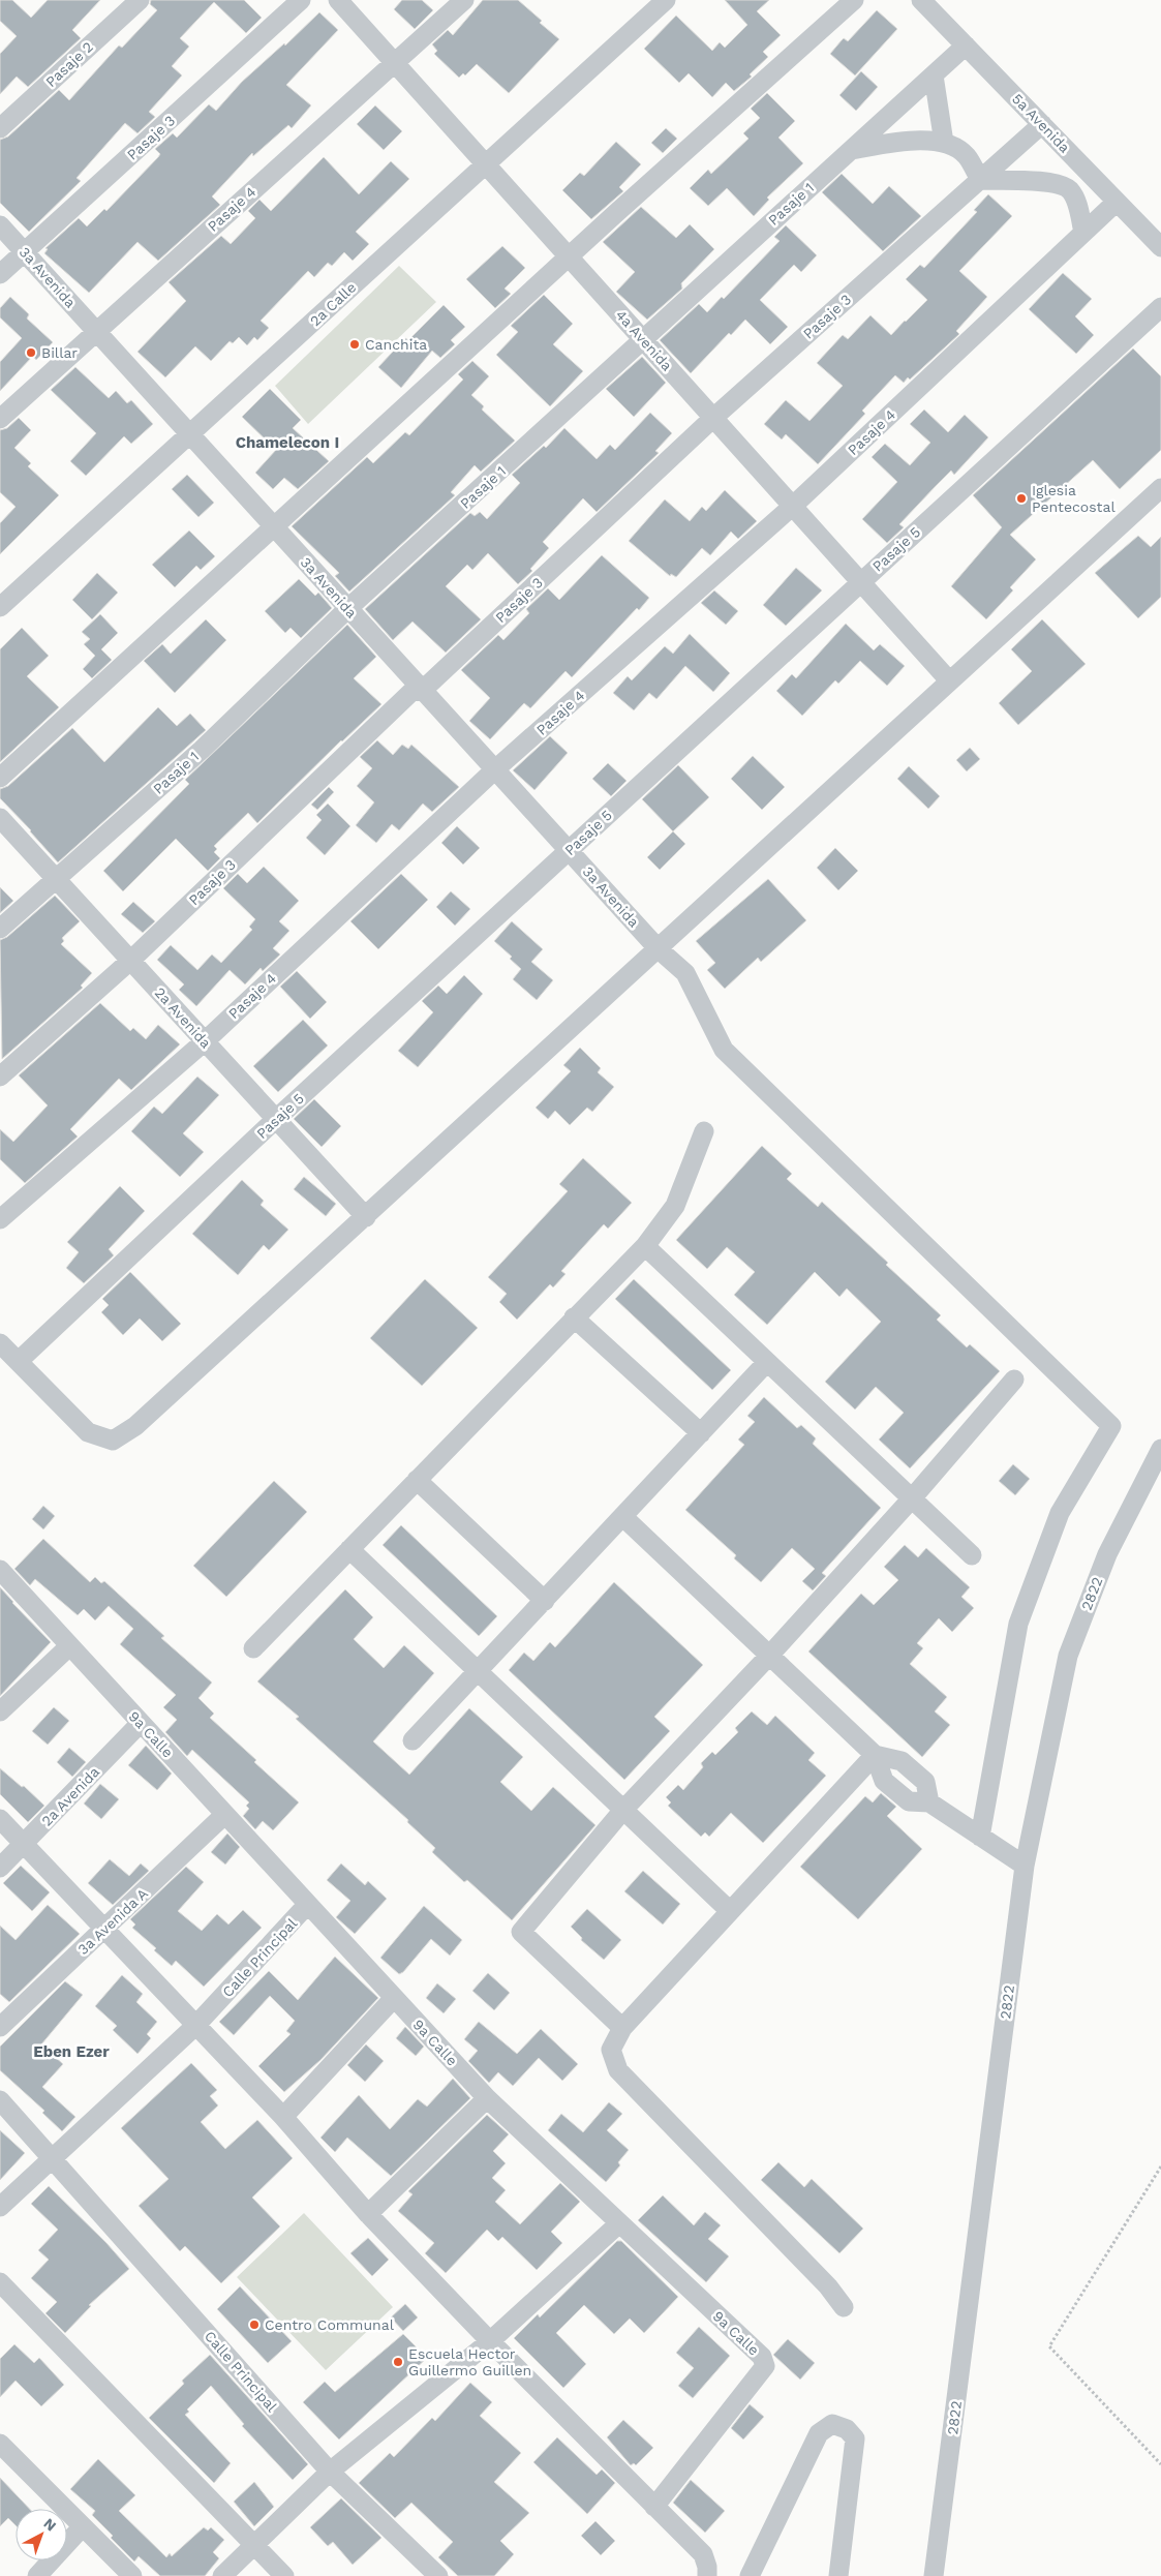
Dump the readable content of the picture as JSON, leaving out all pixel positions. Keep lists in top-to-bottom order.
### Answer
{
  "streets": {
    "street": [
      "Pasaje 2",
      "5a Avenida",
      "Pasaje 3",
      "Pasaje 1",
      "Pasaje 4",
      "3a Avenida",
      "2a Calle",
      "4a Avenida",
      "Pasaje 5",
      "2a Avenida",
      "2822",
      "9a Calle",
      "3a Avenida A",
      "Calle Principal"
    ]
  },
  "crossings": [
    ["5a Avenida", "Pasaje 3"],
    ["5a Avenida", "Pasaje 1"],
    ["5a Avenida", "Pasaje 4"],
    ["Pasaje 3", "3a Avenida"],
    ["Pasaje 3", "4a Avenida"],
    ["Pasaje 3", "2a Avenida"],
    ["Pasaje 1", "3a Avenida"],
    ["Pasaje 1", "4a Avenida"],
    ["Pasaje 1", "2a Avenida"],
    ["Pasaje 4", "3a Avenida"],
    ["Pasaje 4", "4a Avenida"],
    ["Pasaje 4", "2a Avenida"],
    ["3a Avenida", "2a Calle"],
    ["3a Avenida", "Pasaje 5"],
    ["2a Calle", "4a Avenida"],
    ["4a Avenida", "Pasaje 5"],
    ["Pasaje 5", "2a Avenida"],
    ["2a Avenida", "9a Calle"],
    ["9a Calle", "3a Avenida A"],
    ["9a Calle", "Calle Principal"]
  ],
  "districts": ["Chamelecon I", "Eben Ezer"],
  "places": [
    "Canchita",
    "Billar",
    "Iglesia Pentecostal",
    "Centro Communal",
    "Escuela Hector Guillermo Guillen"
  ],
  "north": "top right"
}
